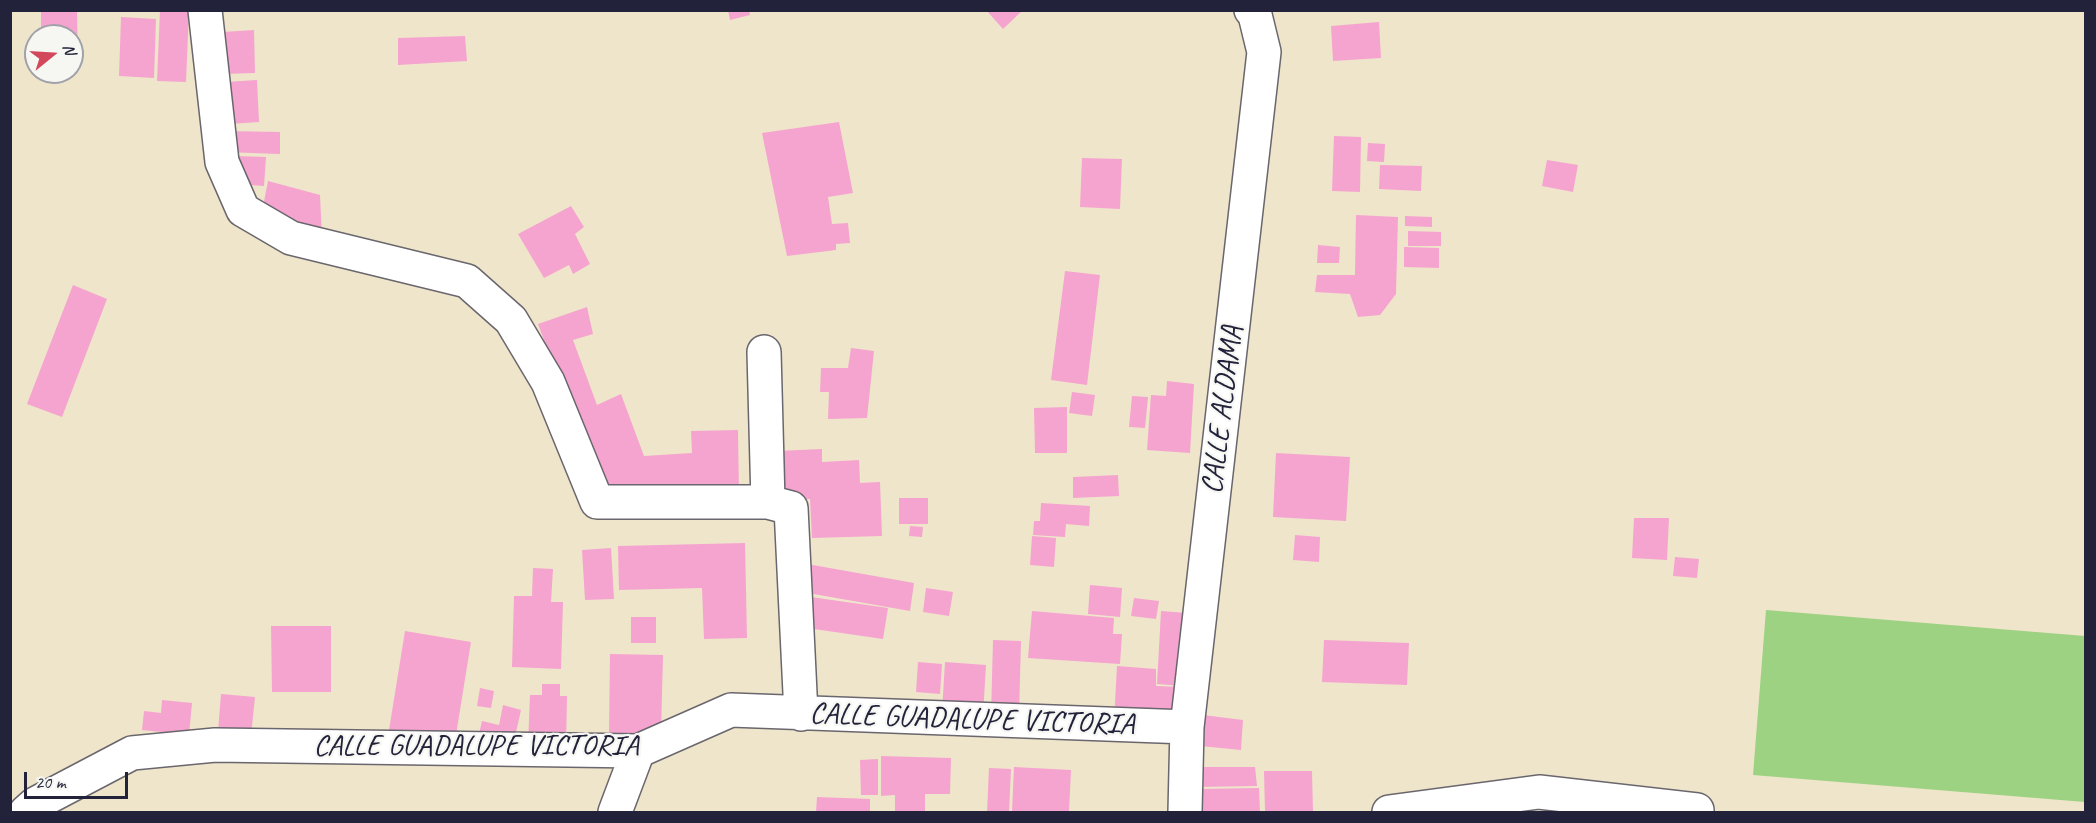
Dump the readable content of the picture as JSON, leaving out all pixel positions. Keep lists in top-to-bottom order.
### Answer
{
  "streets": {
    "street": ["CALLE ALDAMA", "CALLE GUADALUPE VICTORIA"]
  },
  "crossings": [
    ["CALLE ALDAMA", "CALLE GUADALUPE VICTORIA"]
  ],
  "scale_bar": "20 m",
  "north": "right"
}
